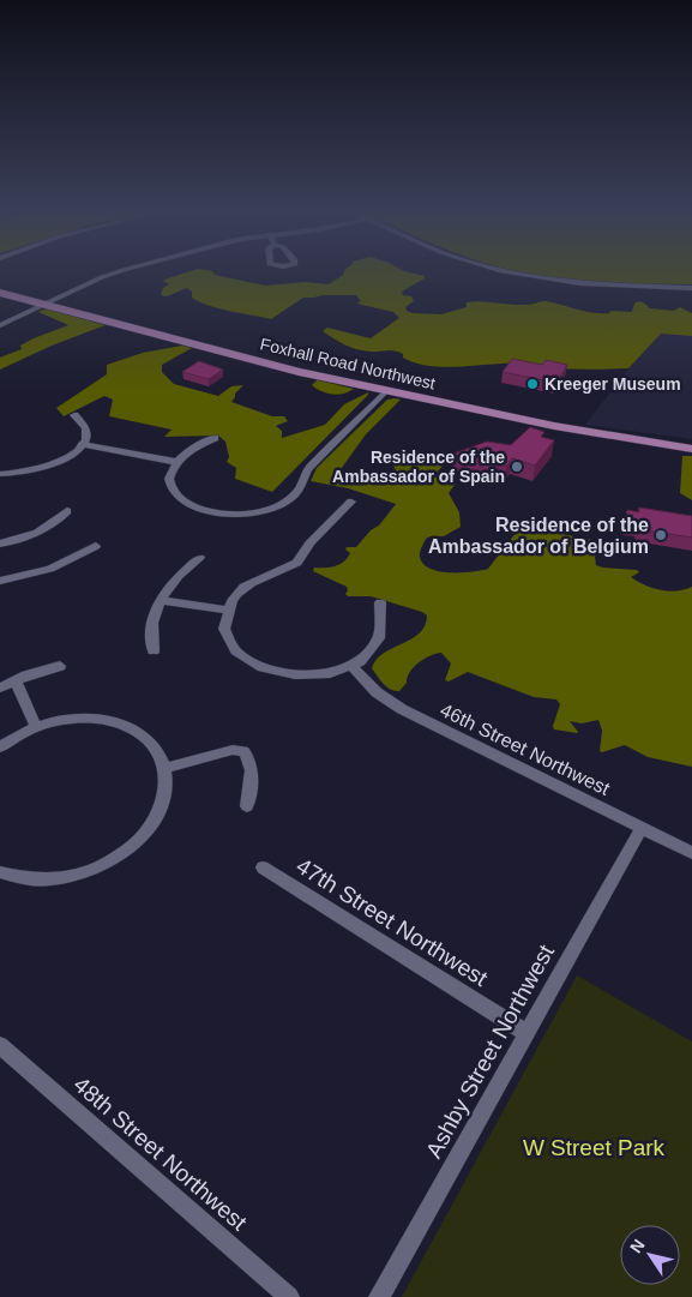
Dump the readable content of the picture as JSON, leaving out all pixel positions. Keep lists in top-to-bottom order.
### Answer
{
  "streets": {
    "main road": ["Foxhall Road Northwest"],
    "street": [
      "46th Street Northwest",
      "47th Street Northwest",
      "Ashby Street Northwest",
      "48th Street Northwest"
    ]
  },
  "crossings": [
    ["46th Street Northwest", "Ashby Street Northwest"],
    ["47th Street Northwest", "Ashby Street Northwest"]
  ],
  "parks": ["W Street Park"],
  "places": ["Kreeger Museum", "Residence of the Ambassador of Spain", "Residence of the Ambassador of Belgium"],
  "north": "top left"
}
